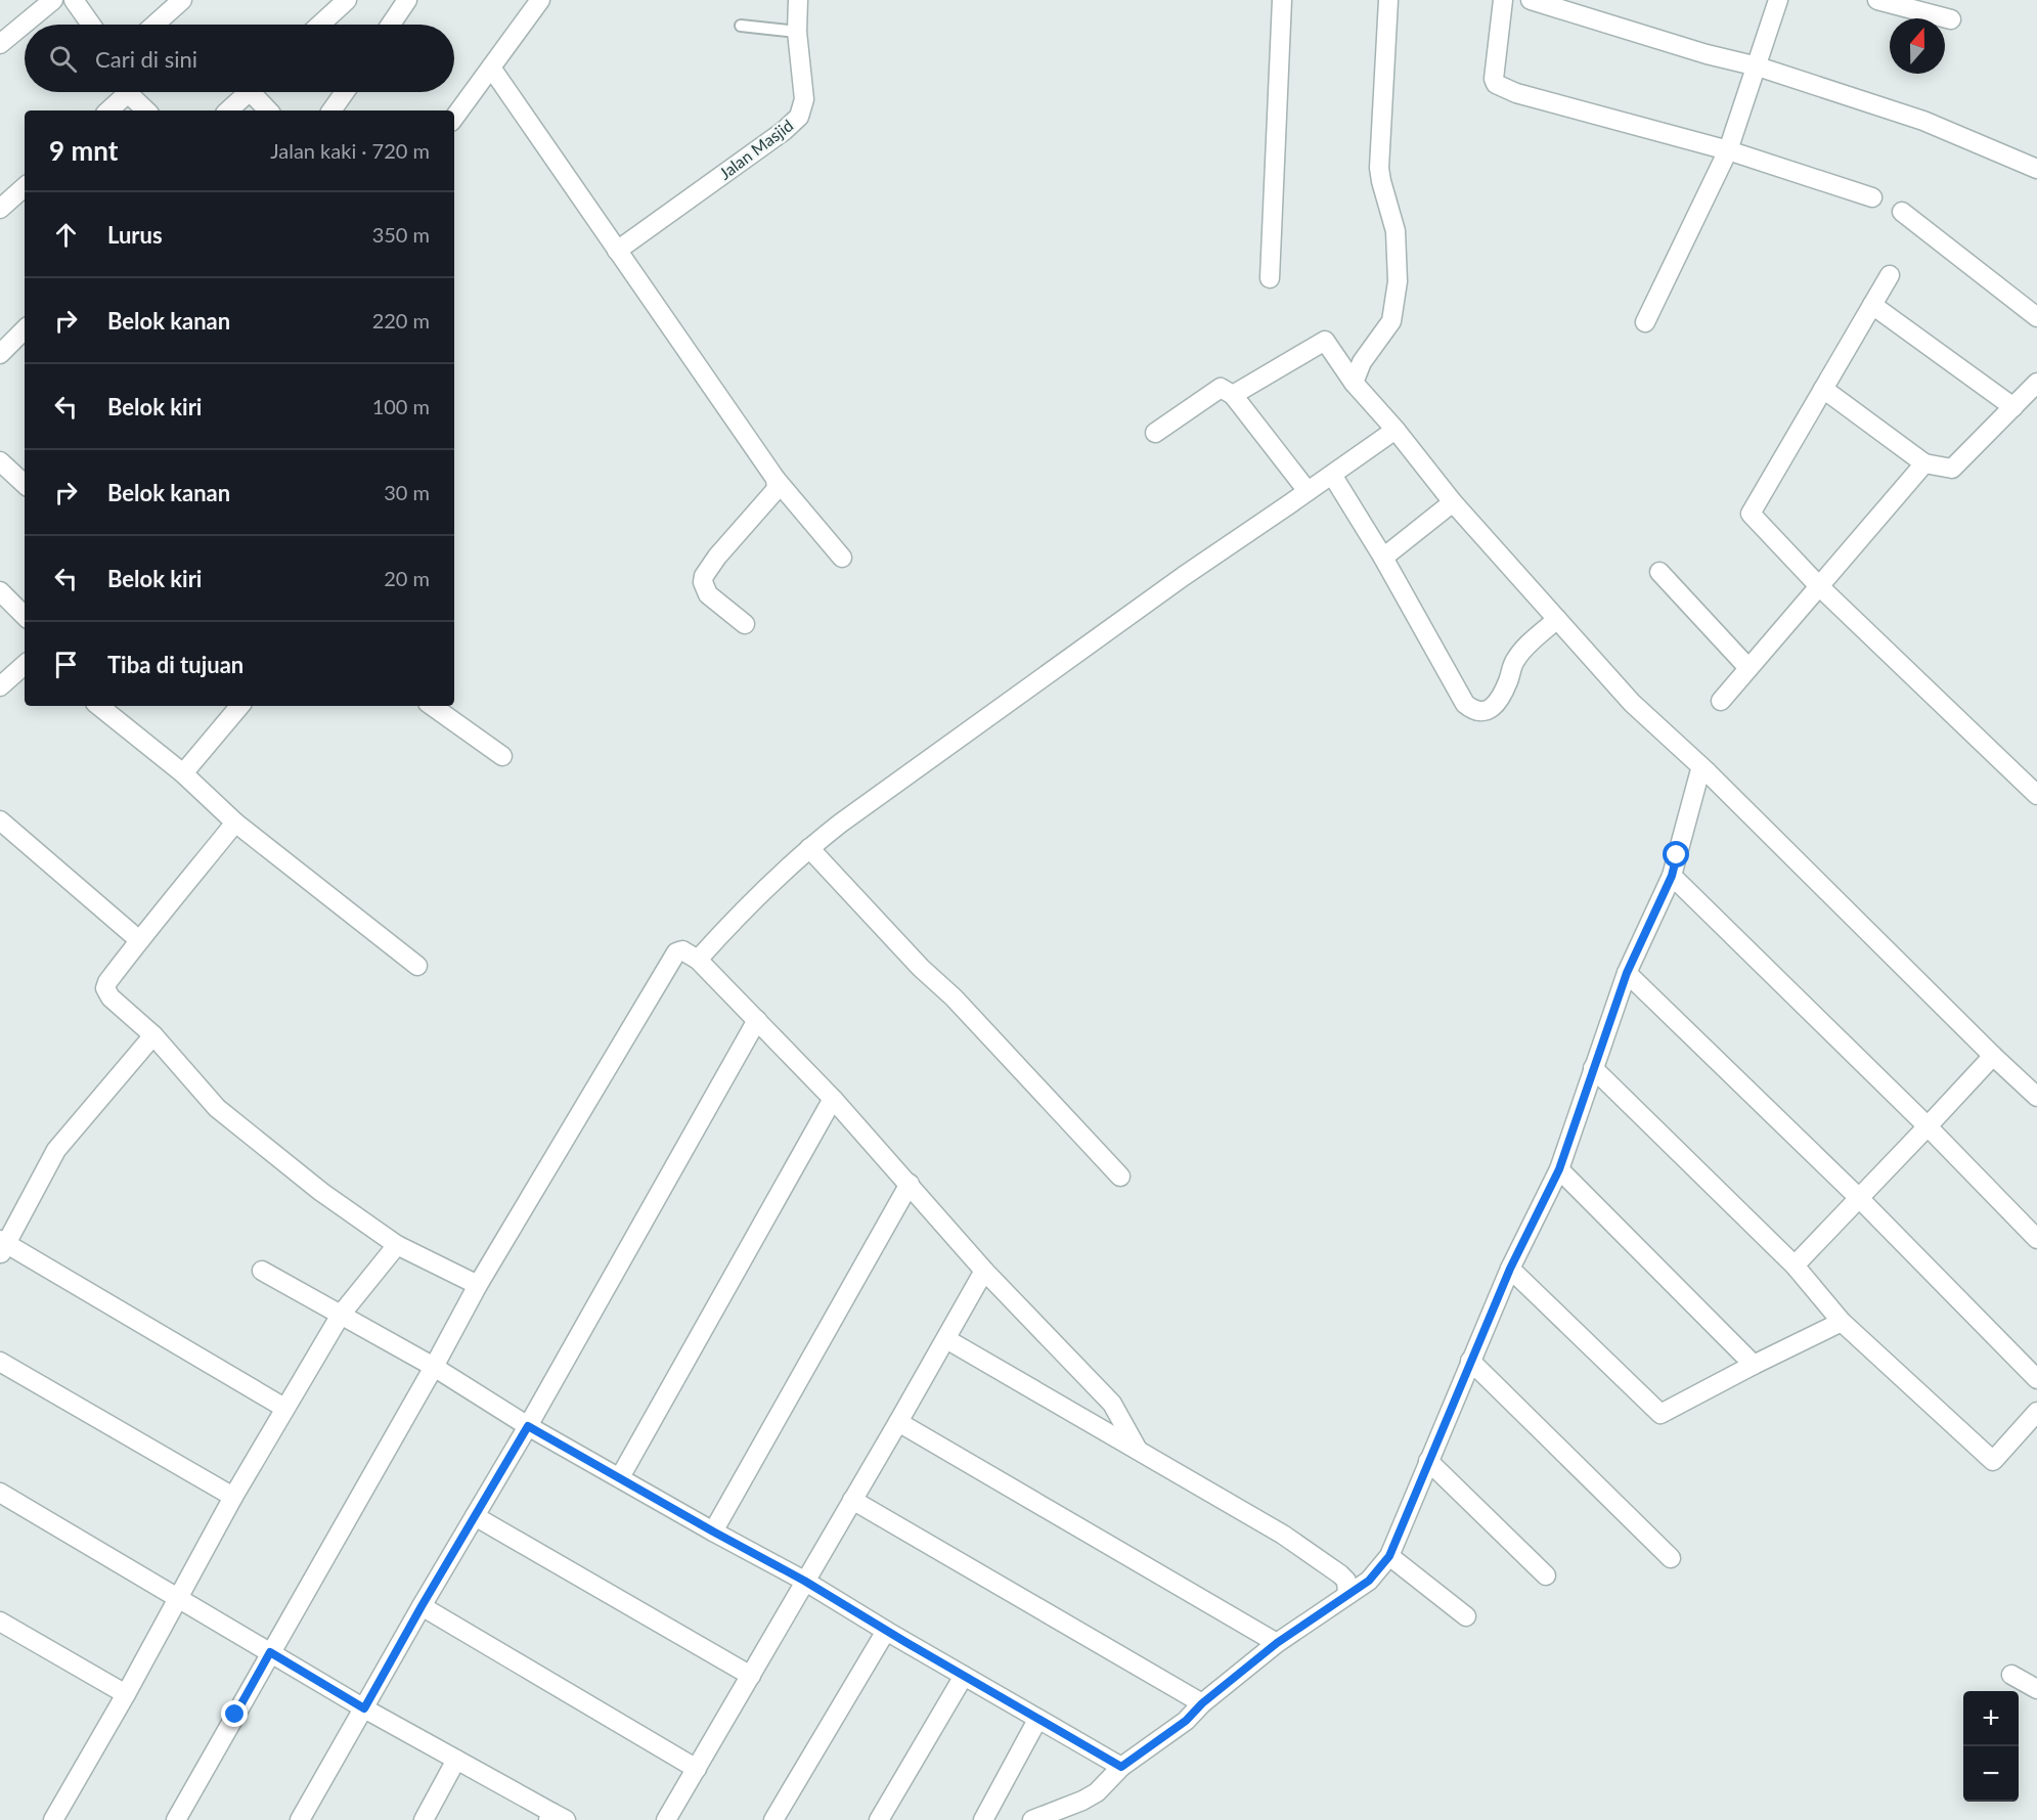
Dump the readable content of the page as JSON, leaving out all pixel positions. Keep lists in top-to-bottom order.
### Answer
{
  "streets": {
    "street": ["Jalan Masjid"]
  },
  "north": "top",
  "page": {
    "search": "Cari di sini",
    "heading": ["9 mnt", "Jalan kaki · 720 m"],
    "list": [
      ["Lurus", "350 m"],
      ["Belok kanan", "220 m"],
      ["Belok kiri", "100 m"],
      ["Belok kanan", "30 m"],
      ["Belok kiri", "20 m"],
      "Tiba di tujuan"
    ],
    "map_buttons": ["+", "−"]
  }
}
